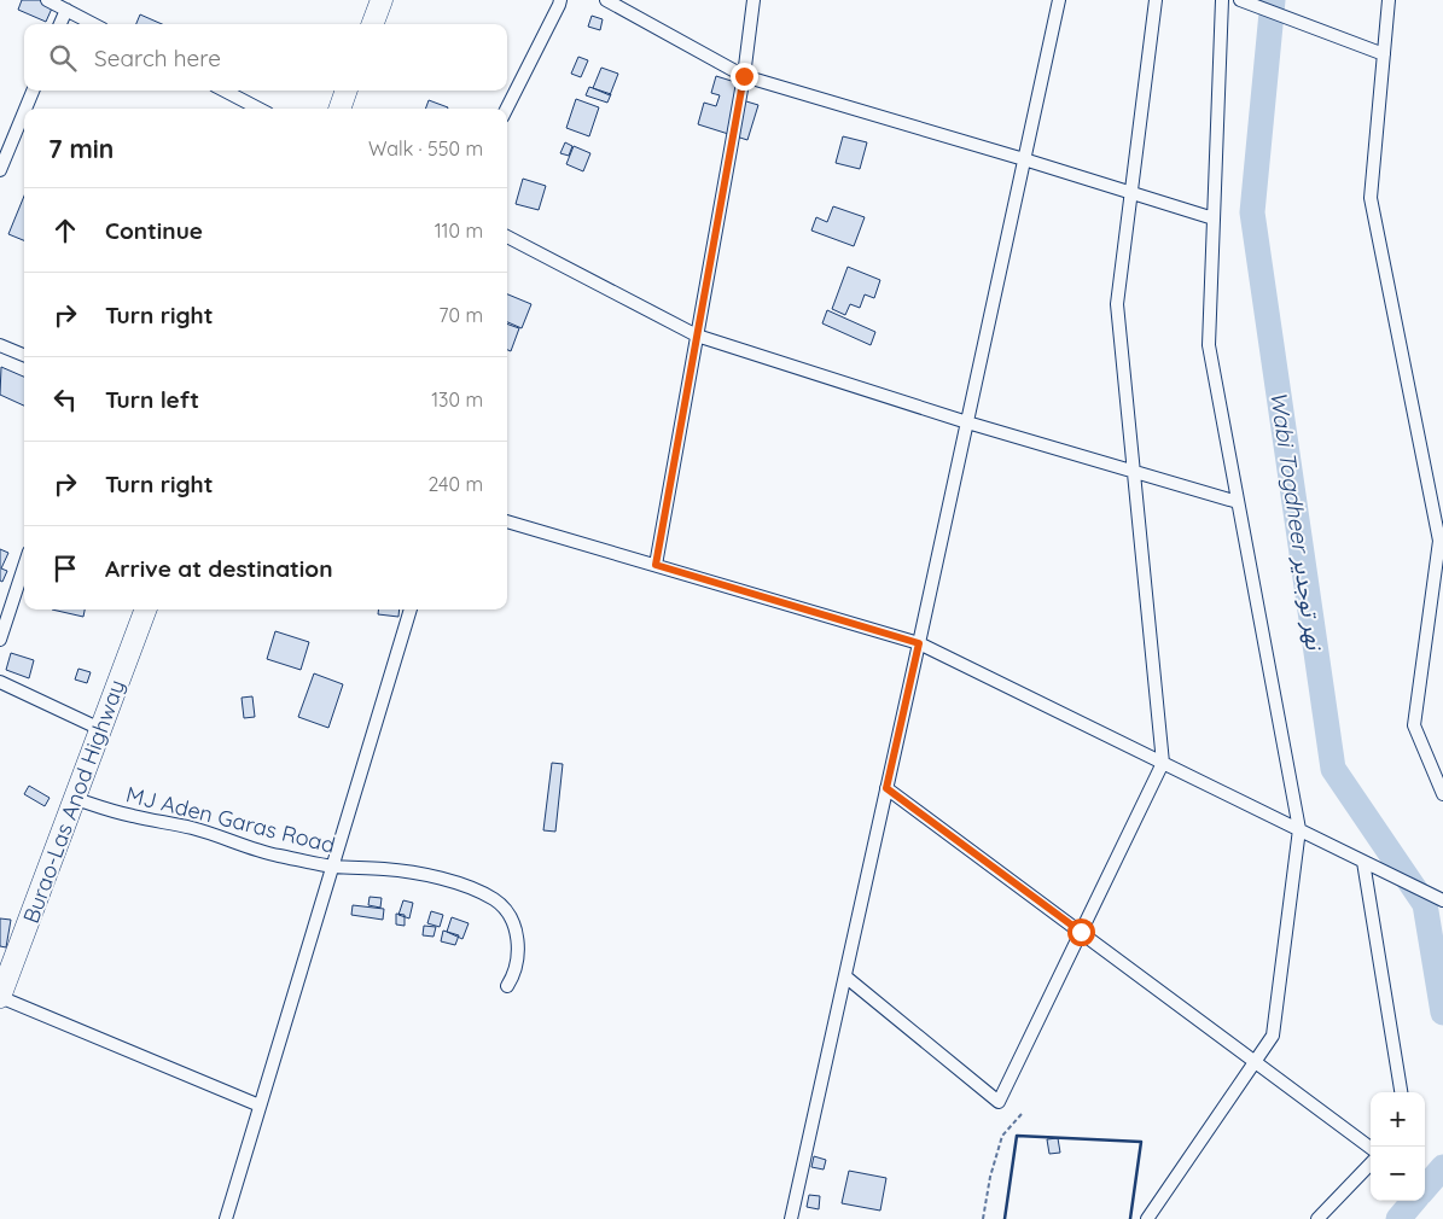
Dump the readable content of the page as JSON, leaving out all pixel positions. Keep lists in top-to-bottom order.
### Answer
{
  "streets": {
    "highway": ["Burao-Las Anod Highway"],
    "street": ["MJ Aden Garas Road"]
  },
  "crossings": [
    ["Burao-Las Anod Highway", "MJ Aden Garas Road"]
  ],
  "water": ["Wabi Togdheer نهر توجدير"],
  "page": {
    "search": "Search here",
    "heading": ["7 min", "Walk · 550 m"],
    "list": [
      ["Continue", "110 m"],
      ["Turn right", "70 m"],
      ["Turn left", "130 m"],
      ["Turn right", "240 m"],
      "Arrive at destination"
    ],
    "map_buttons": ["+", "−"]
  }
}
